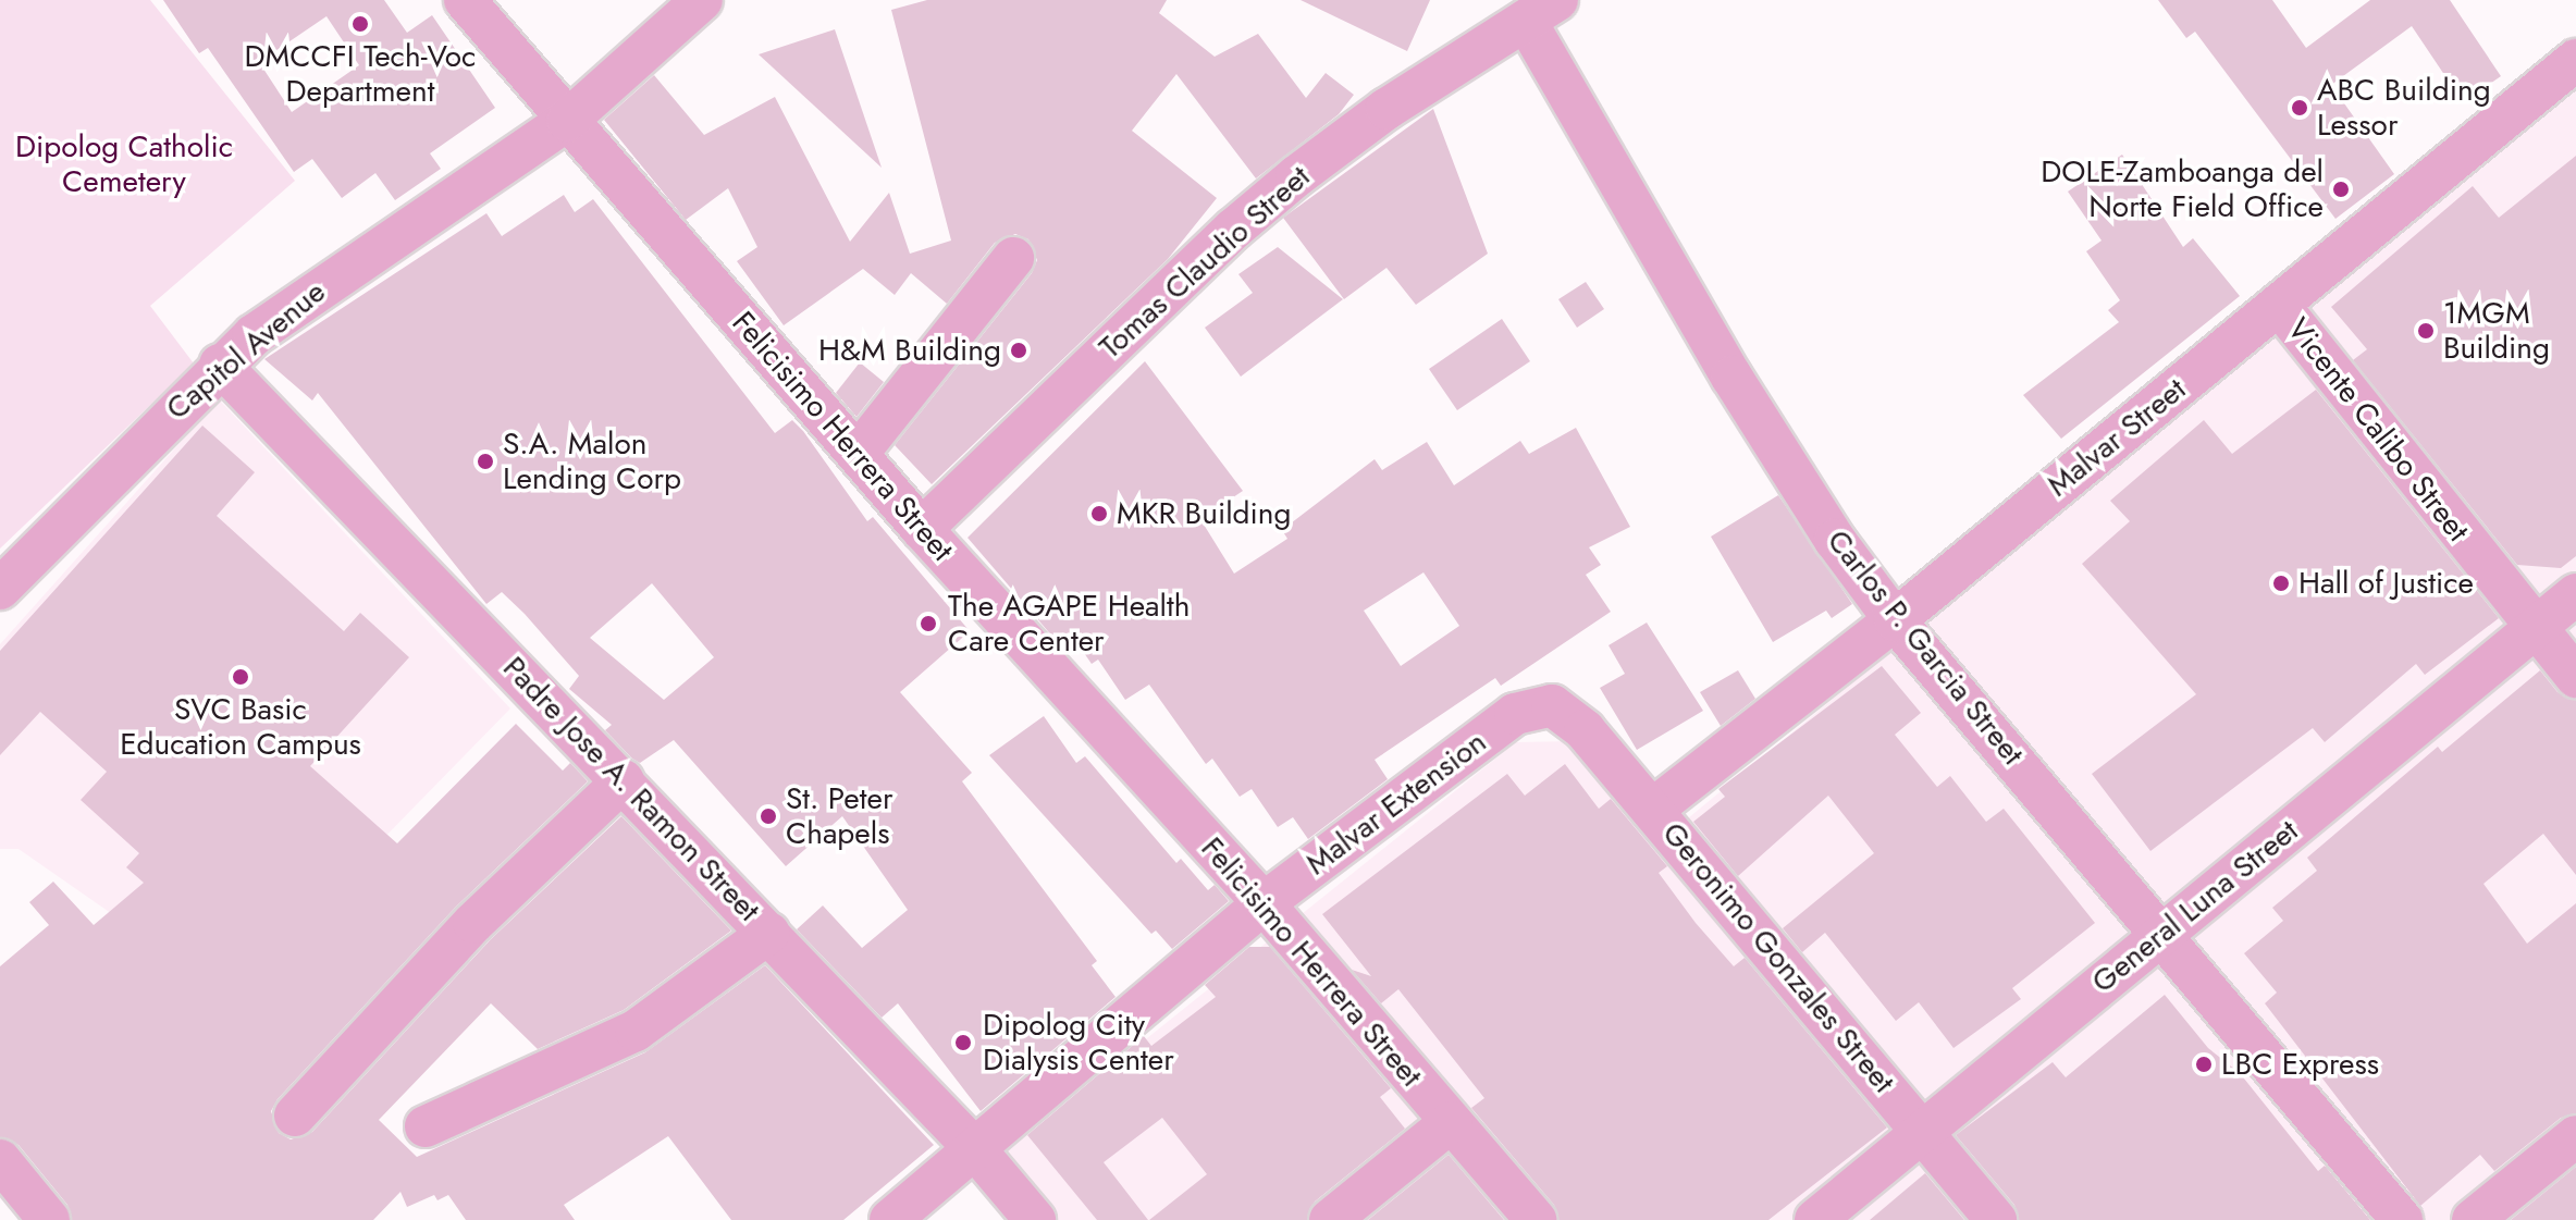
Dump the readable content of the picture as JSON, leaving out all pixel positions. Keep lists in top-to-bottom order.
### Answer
{
  "streets": {
    "street": [
      "Tomas Claudio Street",
      "Capitol Avenue",
      "Vicente Calibo Street",
      "Felicisimo Herrera Street",
      "Malvar Street",
      "Carlos P. Garcia Street",
      "Padre Jose A. Ramon Street",
      "Malvar Extension",
      "General Luna Street",
      "Geronimo Gonzales Street"
    ]
  },
  "crossings": [
    ["Tomas Claudio Street", "Felicisimo Herrera Street"],
    ["Tomas Claudio Street", "Carlos P. Garcia Street"],
    ["Capitol Avenue", "Felicisimo Herrera Street"],
    ["Capitol Avenue", "Padre Jose A. Ramon Street"],
    ["Vicente Calibo Street", "Malvar Street"],
    ["Vicente Calibo Street", "General Luna Street"],
    ["Felicisimo Herrera Street", "Malvar Extension"],
    ["Malvar Street", "Carlos P. Garcia Street"],
    ["Malvar Street", "Geronimo Gonzales Street"],
    ["Carlos P. Garcia Street", "General Luna Street"],
    ["Padre Jose A. Ramon Street", "Malvar Extension"],
    ["Malvar Extension", "Geronimo Gonzales Street"],
    ["General Luna Street", "Geronimo Gonzales Street"]
  ],
  "parks": ["Dipolog Catholic Cemetery"],
  "places": [
    "DMCCFI Tech-Voc Department",
    "ABC Building Lessor",
    "DOLE-Zamboanga del Norte Field Office",
    "1MGM Building",
    "H&M Building",
    "S.A. Malon Lending Corp",
    "MKR Building",
    "Hall of Justice",
    "The AGAPE Health Care Center",
    "SVC Basic Education Campus",
    "St. Peter Chapels",
    "Dipolog City Dialysis Center",
    "LBC Express"
  ]
}
